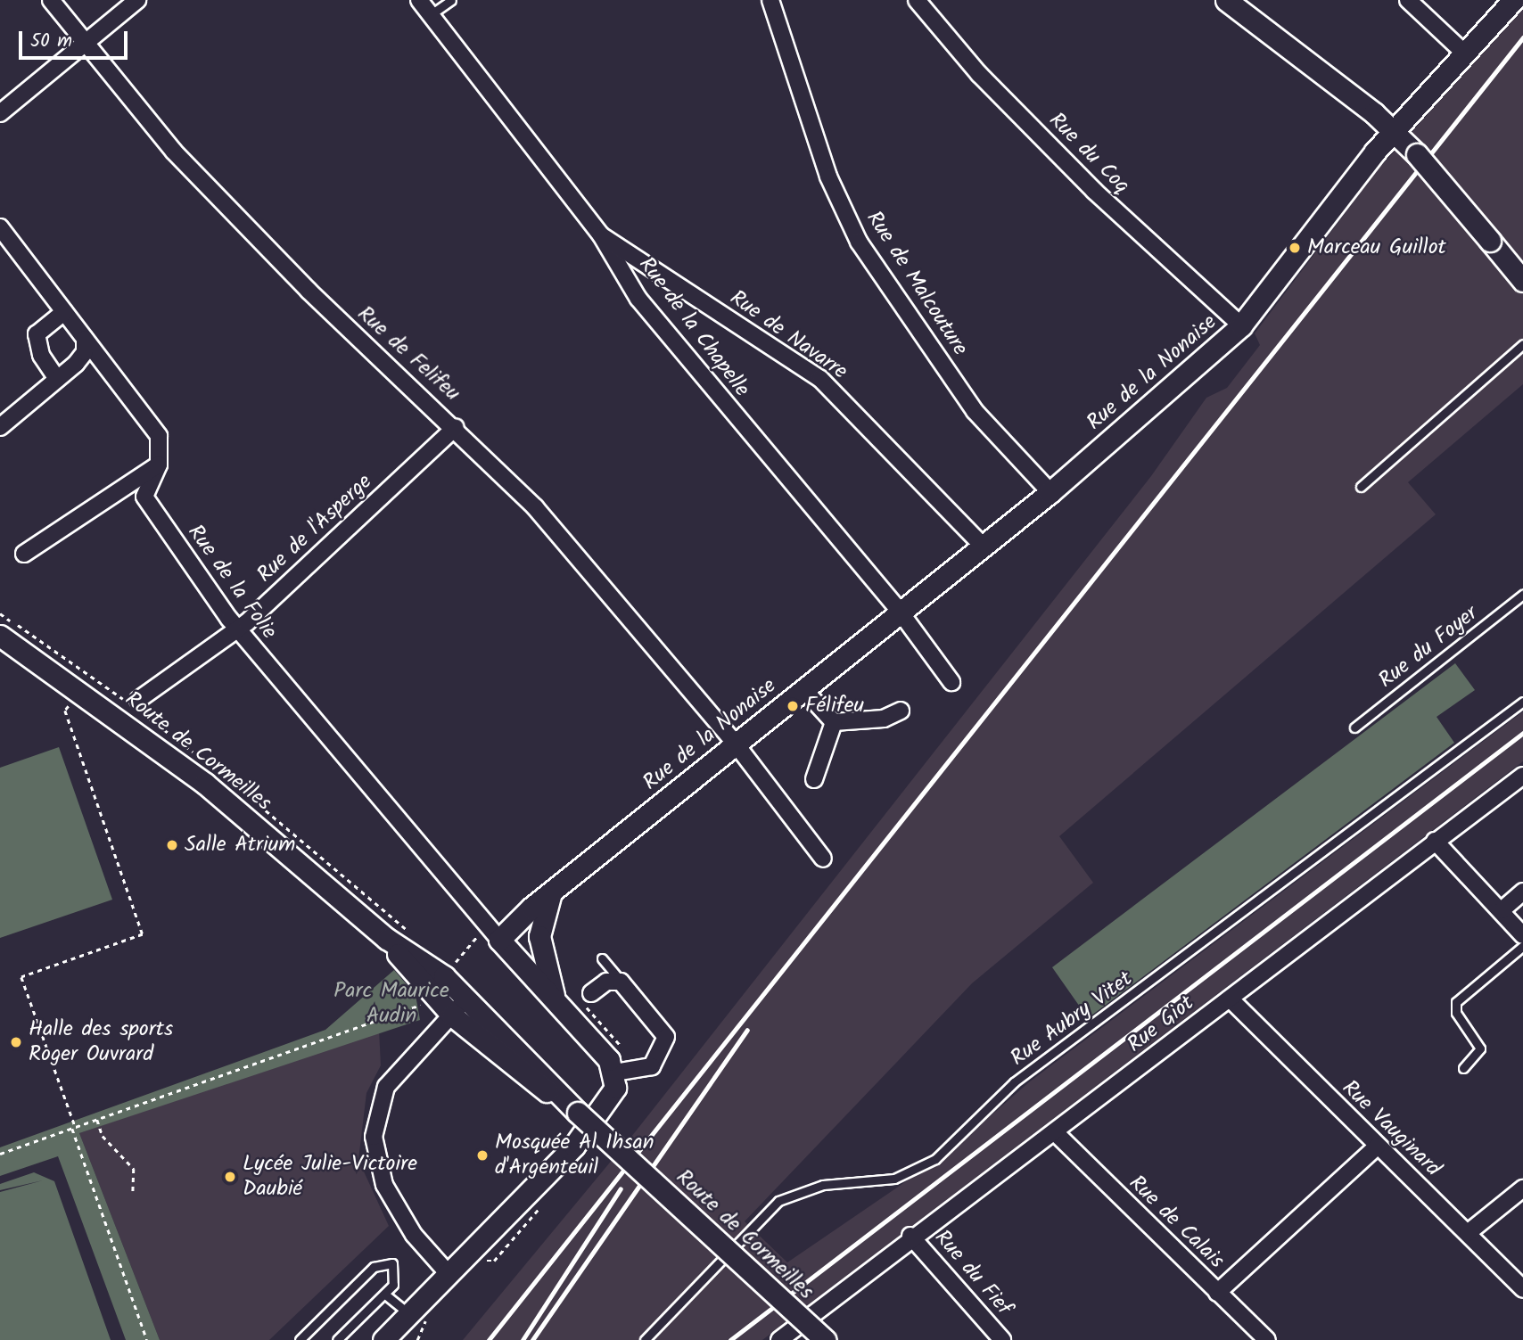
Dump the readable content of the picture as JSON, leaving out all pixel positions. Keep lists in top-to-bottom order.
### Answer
{
  "streets": {
    "main road": ["Rue de la Nonaise", "Route de Cormeilles"],
    "street": [
      "Rue du Coq",
      "Rue de Malcouture",
      "Rue de la Chapelle",
      "Rue de Navarre",
      "Rue de Felifeu",
      "Rue de l'Asperge",
      "Rue de la Folie",
      "Rue Giot",
      "Rue Vauginard",
      "Rue de Calais",
      "Rue du Fief"
    ],
    "lane": ["Rue du Foyer", "Rue Aubry Vitet"]
  },
  "crossings": [
    ["Rue du Coq", "Rue de la Nonaise"],
    ["Rue de Malcouture", "Rue de la Nonaise"],
    ["Rue de la Chapelle", "Rue de Navarre"],
    ["Rue de la Chapelle", "Rue de la Nonaise"],
    ["Rue de Navarre", "Rue de la Nonaise"],
    ["Rue de Felifeu", "Rue de la Nonaise"],
    ["Rue de Felifeu", "Rue de l'Asperge"],
    ["Rue de la Nonaise", "Rue de la Folie"],
    ["Rue de l'Asperge", "Rue de la Folie"],
    ["Rue Giot", "Rue Vauginard"],
    ["Rue Giot", "Rue de Calais"],
    ["Rue Giot", "Rue du Fief"]
  ],
  "parks": ["Parc Maurice Audin"],
  "places": [
    "Marceau Guillot",
    "Félifeu",
    "Salle Atrium",
    "Halle des sports Roger Ouvrard",
    "Mosquée Al Ihsan d'Argenteuil",
    "Lycée Julie-Victoire Daubié"
  ],
  "scale_bar": "50 m"
}
